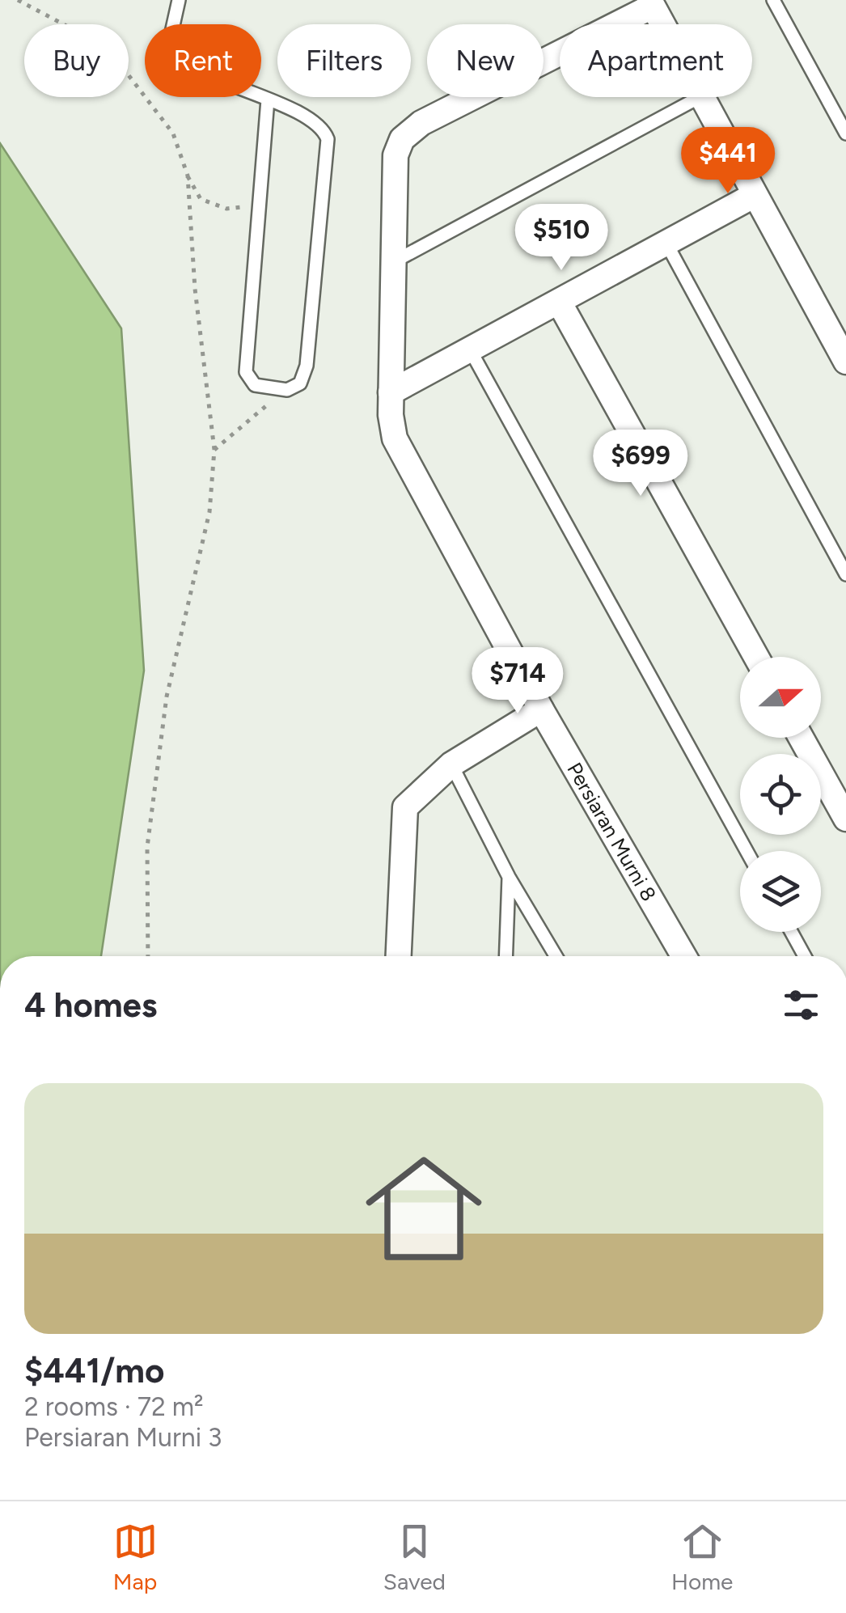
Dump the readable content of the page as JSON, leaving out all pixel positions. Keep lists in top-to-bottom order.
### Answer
{
  "streets": {
    "street": ["Persiaran Murni 8"]
  },
  "north": "right",
  "page": {
    "chip": [
      "Buy",
      "Rent",
      "Filters",
      "New",
      "Apartment"
    ],
    "price": [
      "$441",
      "$510",
      "$699",
      "$714"
    ],
    "heading": "4 homes",
    "list": [
      {
        "name": "$441/mo",
        "note": "2 rooms · 72 m² · Persiaran Murni 3"
      }
    ],
    "tabs": ["Map", "Saved", "Home"]
  }
}
